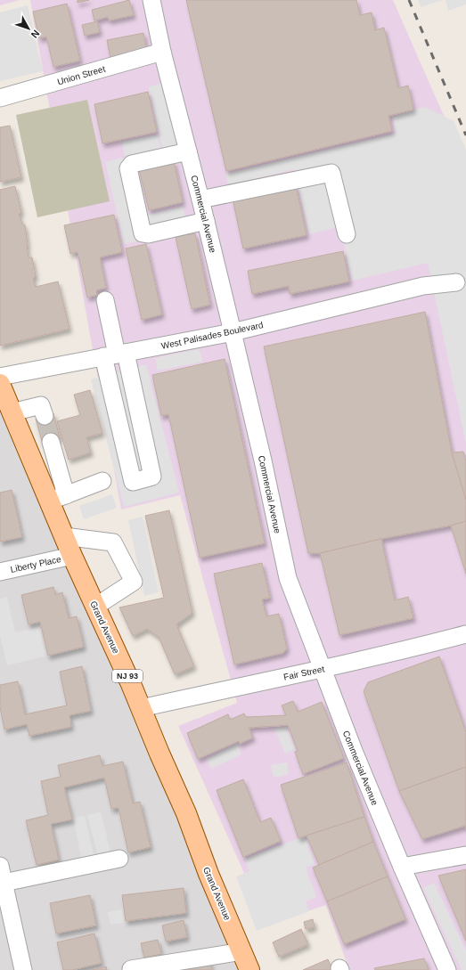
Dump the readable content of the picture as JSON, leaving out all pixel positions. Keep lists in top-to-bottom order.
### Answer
{
  "streets": {
    "main road": ["Grand Avenue", "NJ 93"],
    "street": [
      "Union Street",
      "Commercial Avenue",
      "West Palisades Boulevard",
      "Liberty Place",
      "Fair Street"
    ]
  },
  "crossings": [
    ["Union Street", "Commercial Avenue"],
    ["Commercial Avenue", "West Palisades Boulevard"],
    ["Commercial Avenue", "Fair Street"],
    ["Liberty Place", "Grand Avenue"],
    ["Grand Avenue", "Fair Street"]
  ],
  "north": "bottom right"
}
